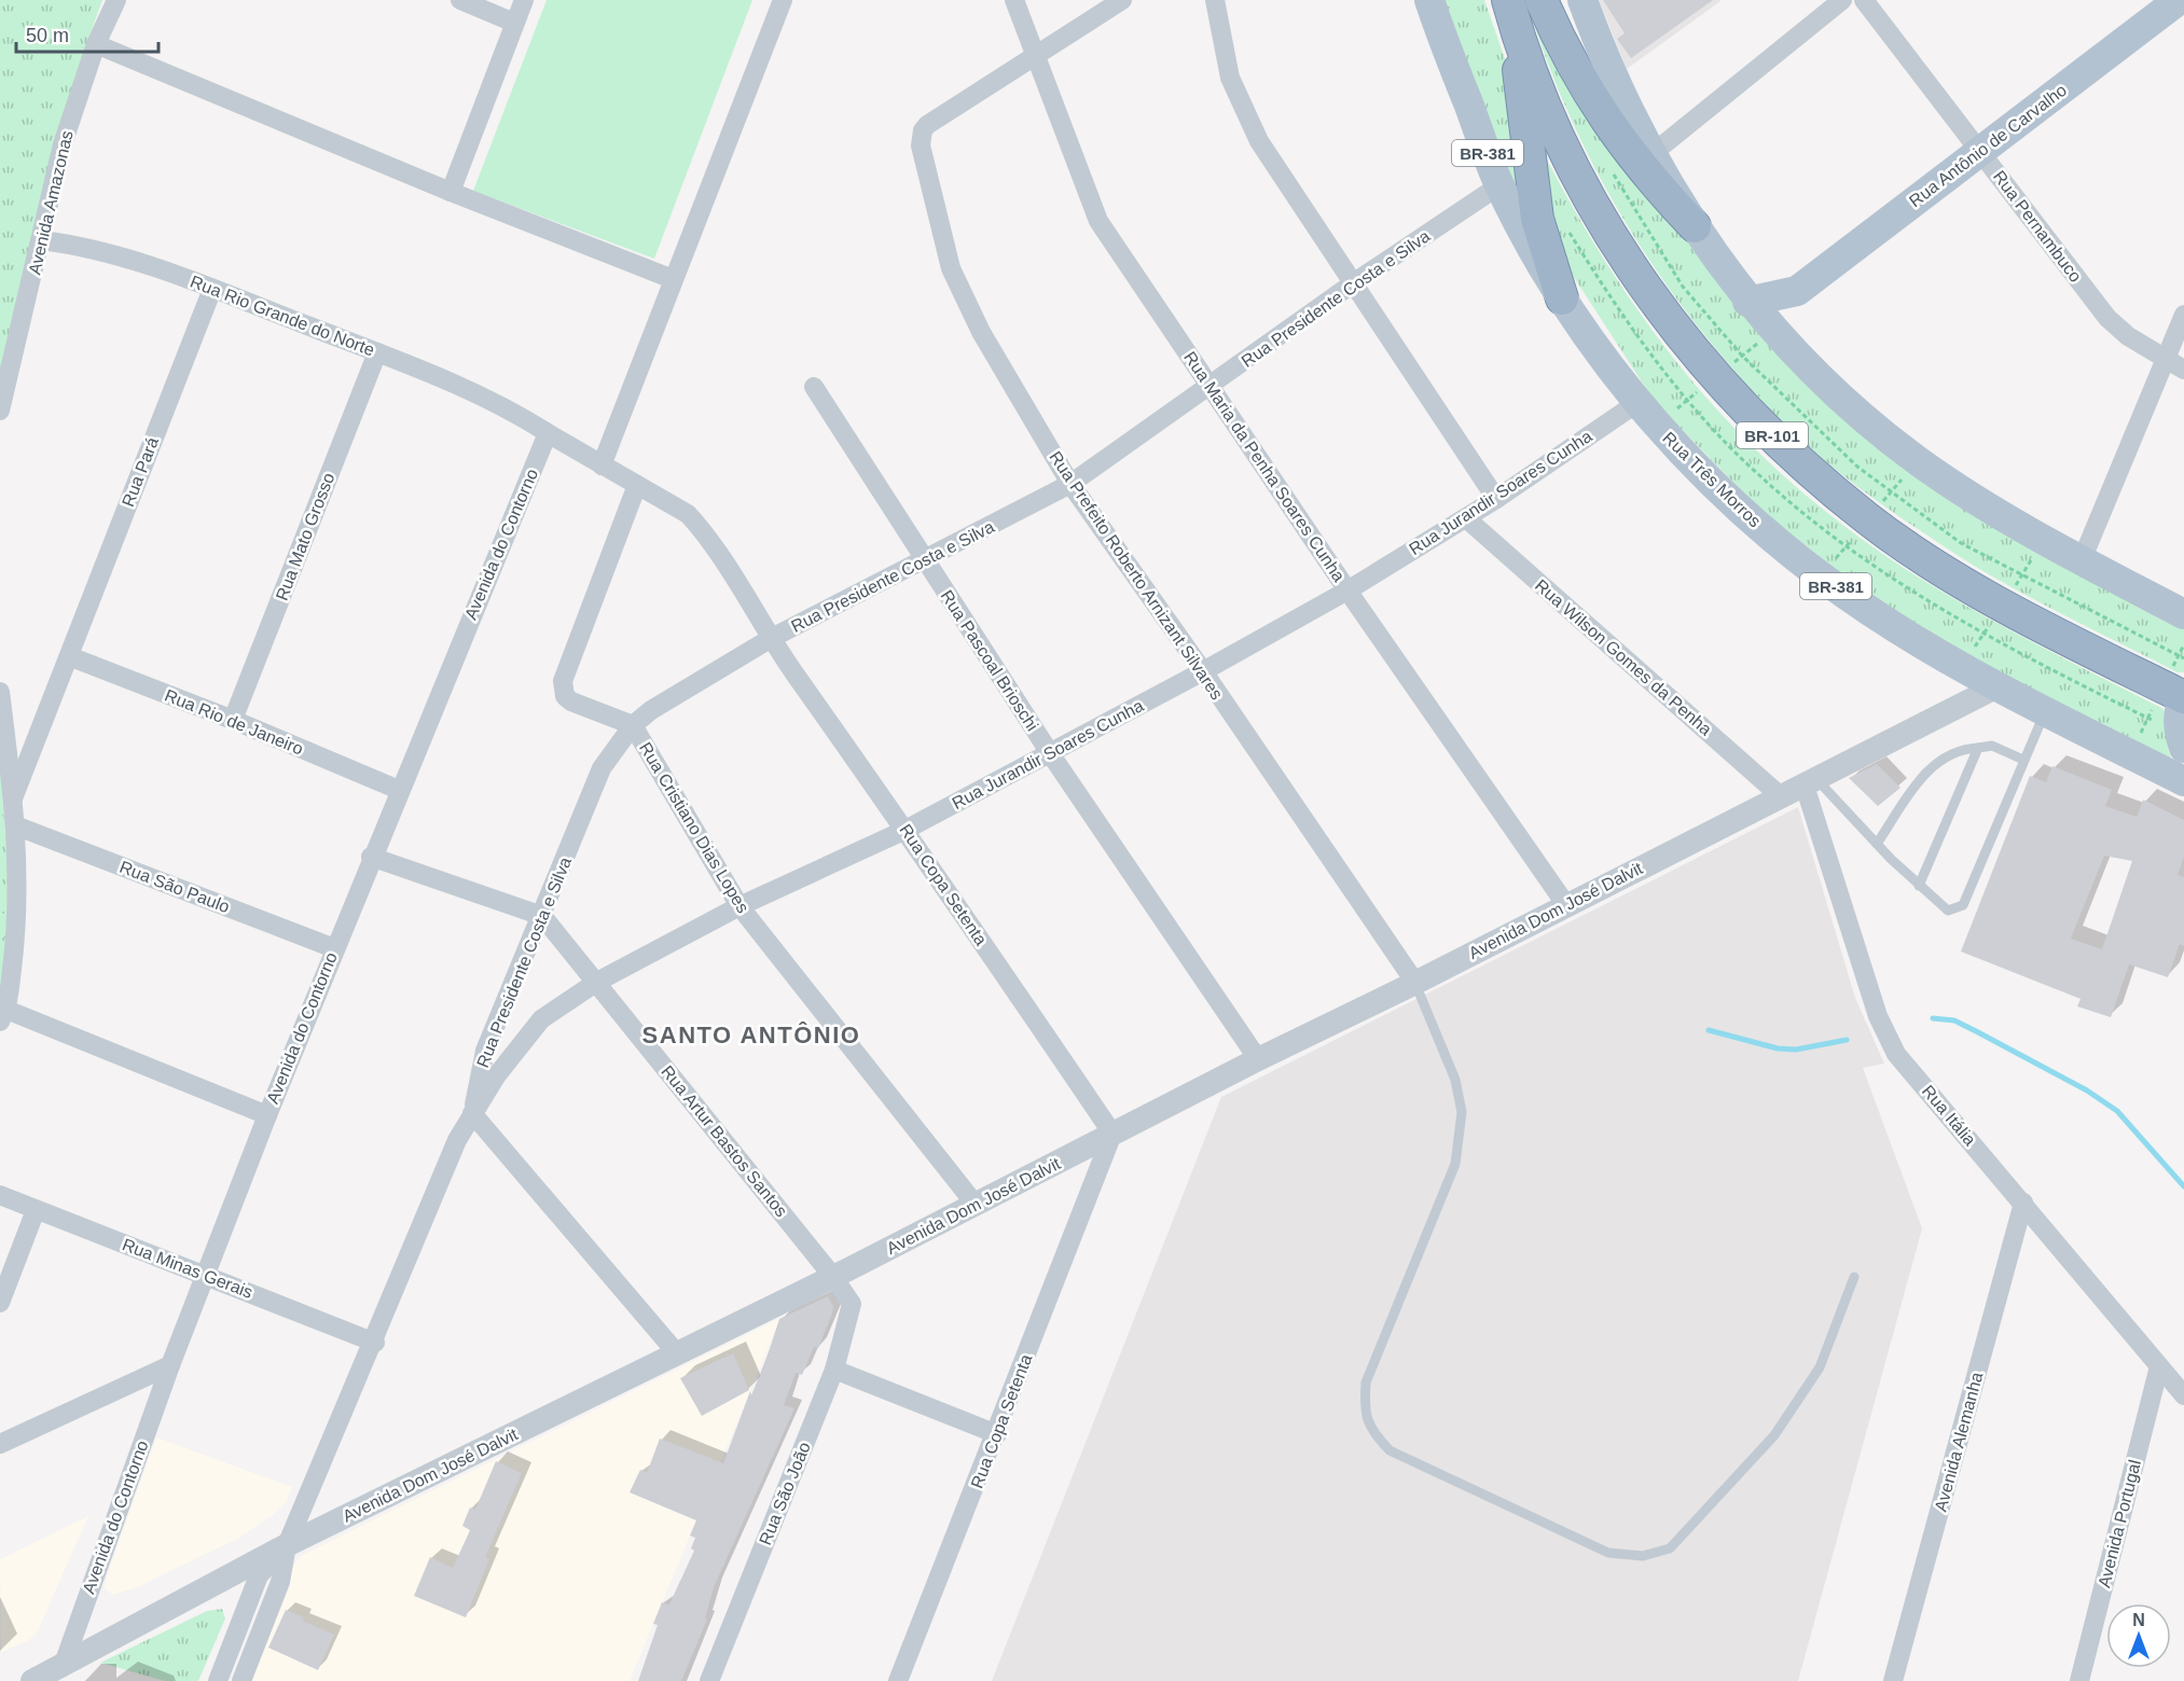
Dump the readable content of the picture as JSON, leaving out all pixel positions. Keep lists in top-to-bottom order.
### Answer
{
  "streets": {
    "highway": ["BR-101"],
    "main road": ["Rua Antônio de Carvalho", "BR-381", "Rua Três Morros"],
    "street": [
      "Avenida Amazonas",
      "Rua Pernambuco",
      "Rua Presidente Costa e Silva",
      "Rua Rio Grande do Norte",
      "Rua Maria da Penha Soares Cunha",
      "Rua Pará",
      "Rua Jurandir Soares Cunha",
      "Rua Mato Grosso",
      "Avenida do Contorno",
      "Rua Prefeito Roberto Arnizant Silvares",
      "Rua Wilson Gomes da Penha",
      "Rua Pascoal Brioschi",
      "Rua Rio de Janeiro",
      "Rua Cristiano Dias Lopes",
      "Rua Copa Setenta",
      "Rua São Paulo",
      "Avenida Dom José Dalvit",
      "Rua Itália",
      "Rua Artur Bastos Santos",
      "Rua Minas Gerais",
      "Avenida Alemanha",
      "Rua São João",
      "Avenida Portugal"
    ]
  },
  "crossings": [
    ["Rua Antônio de Carvalho", "Rua Pernambuco"],
    ["Avenida Amazonas", "Rua Rio Grande do Norte"],
    ["Rua Presidente Costa e Silva", "Rua Maria da Penha Soares Cunha"],
    ["Rua Presidente Costa e Silva", "Rua Três Morros"],
    ["Rua Presidente Costa e Silva", "Rua Jurandir Soares Cunha"],
    ["Rua Presidente Costa e Silva", "Rua Prefeito Roberto Arnizant Silvares"],
    ["Rua Presidente Costa e Silva", "Rua Pascoal Brioschi"],
    ["Rua Presidente Costa e Silva", "Rua Cristiano Dias Lopes"],
    ["Rua Presidente Costa e Silva", "Rua Copa Setenta"],
    ["Rua Presidente Costa e Silva", "Rua Artur Bastos Santos"],
    ["Rua Rio Grande do Norte", "Rua Pará"],
    ["Rua Rio Grande do Norte", "Rua Mato Grosso"],
    ["Rua Rio Grande do Norte", "Avenida do Contorno"],
    ["Rua Rio Grande do Norte", "Rua Copa Setenta"],
    ["Rua Maria da Penha Soares Cunha", "Rua Jurandir Soares Cunha"],
    ["Rua Maria da Penha Soares Cunha", "Rua Prefeito Roberto Arnizant Silvares"],
    ["Rua Maria da Penha Soares Cunha", "Avenida Dom José Dalvit"],
    ["Rua Pará", "Rua Rio de Janeiro"],
    ["Rua Três Morros", "Rua Jurandir Soares Cunha"],
    ["Rua Três Morros", "Avenida Dom José Dalvit"],
    ["Rua Jurandir Soares Cunha", "Rua Prefeito Roberto Arnizant Silvares"],
    ["Rua Jurandir Soares Cunha", "Rua Wilson Gomes da Penha"],
    ["Rua Jurandir Soares Cunha", "Rua Pascoal Brioschi"],
    ["Rua Jurandir Soares Cunha", "Rua Cristiano Dias Lopes"],
    ["Rua Jurandir Soares Cunha", "Rua Copa Setenta"],
    ["Rua Jurandir Soares Cunha", "Rua Artur Bastos Santos"],
    ["Rua Mato Grosso", "Rua Rio de Janeiro"],
    ["Avenida do Contorno", "Rua Rio de Janeiro"],
    ["Avenida do Contorno", "Rua Copa Setenta"],
    ["Avenida do Contorno", "Rua São Paulo"],
    ["Avenida do Contorno", "Avenida Dom José Dalvit"],
    ["Avenida do Contorno", "Rua Minas Gerais"],
    ["Rua Prefeito Roberto Arnizant Silvares", "Avenida Dom José Dalvit"],
    ["Rua Wilson Gomes da Penha", "Avenida Dom José Dalvit"],
    ["Rua Pascoal Brioschi", "Avenida Dom José Dalvit"],
    ["Rua Cristiano Dias Lopes", "Avenida Dom José Dalvit"],
    ["Rua Copa Setenta", "Avenida Dom José Dalvit"],
    ["Avenida Dom José Dalvit", "Rua Itália"],
    ["Avenida Dom José Dalvit", "Rua Artur Bastos Santos"],
    ["Avenida Dom José Dalvit", "Rua São João"],
    ["Rua Itália", "Avenida Alemanha"],
    ["Rua Itália", "Avenida Portugal"],
    ["Rua Artur Bastos Santos", "Rua São João"]
  ],
  "districts": ["SANTO ANTÔNIO"],
  "scale_bar": "50 m",
  "north": "top"
}
